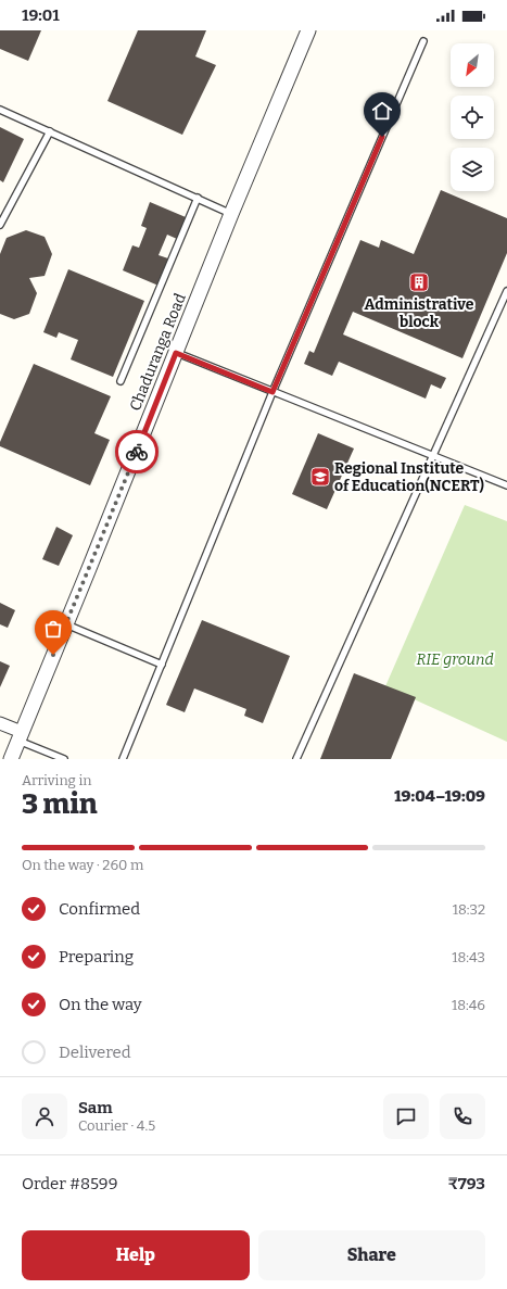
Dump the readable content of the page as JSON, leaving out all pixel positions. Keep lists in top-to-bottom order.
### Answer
{
  "streets": {
    "street": ["Chaduranga Road"]
  },
  "parks": ["RIE ground"],
  "places": {
    "building": ["Administrative block"],
    "school or university": ["Regional Institute of Education(NCERT)"]
  },
  "north": "bottom left",
  "page": {
    "status": "19:01",
    "heading": ["3 min", "Arriving in", "19:04–19:09"],
    "panel": [
      "Sam",
      "Courier · 4.5",
      "Order #8599",
      "₹793"
    ],
    "bar": "On the way · 260 m",
    "list": [
      ["Confirmed", "18:32"],
      ["Preparing", "18:43"],
      ["On the way", "18:46"],
      "Delivered"
    ],
    "buttons": ["Help", "Share"]
  }
}
